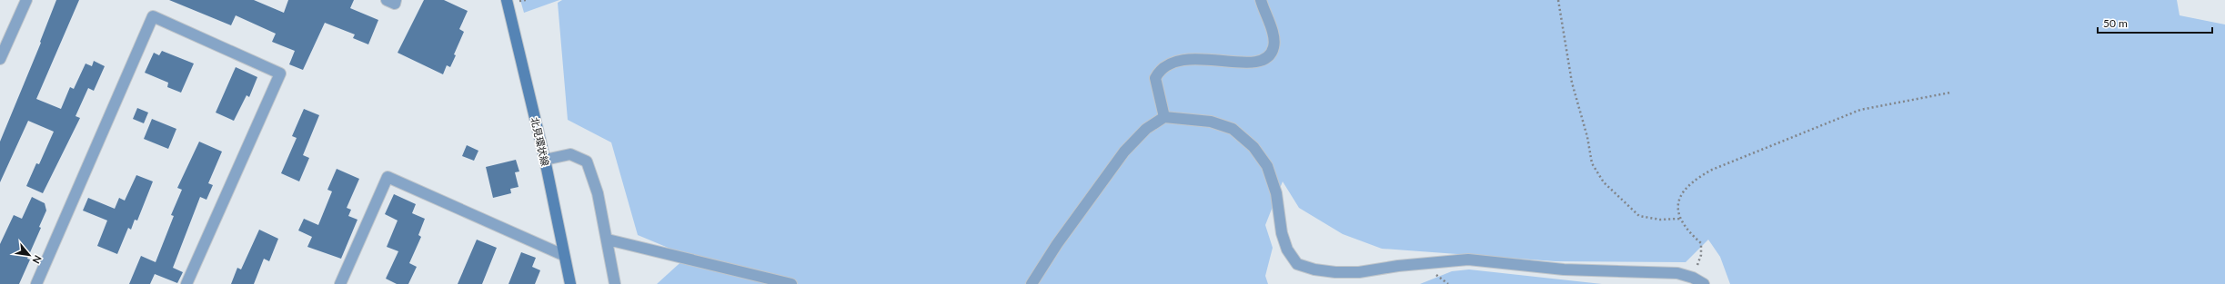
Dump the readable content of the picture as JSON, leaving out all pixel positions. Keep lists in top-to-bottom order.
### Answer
{
  "streets": {
    "main road": ["北見環状線"]
  },
  "scale_bar": "50 m",
  "north": "bottom right"
}
